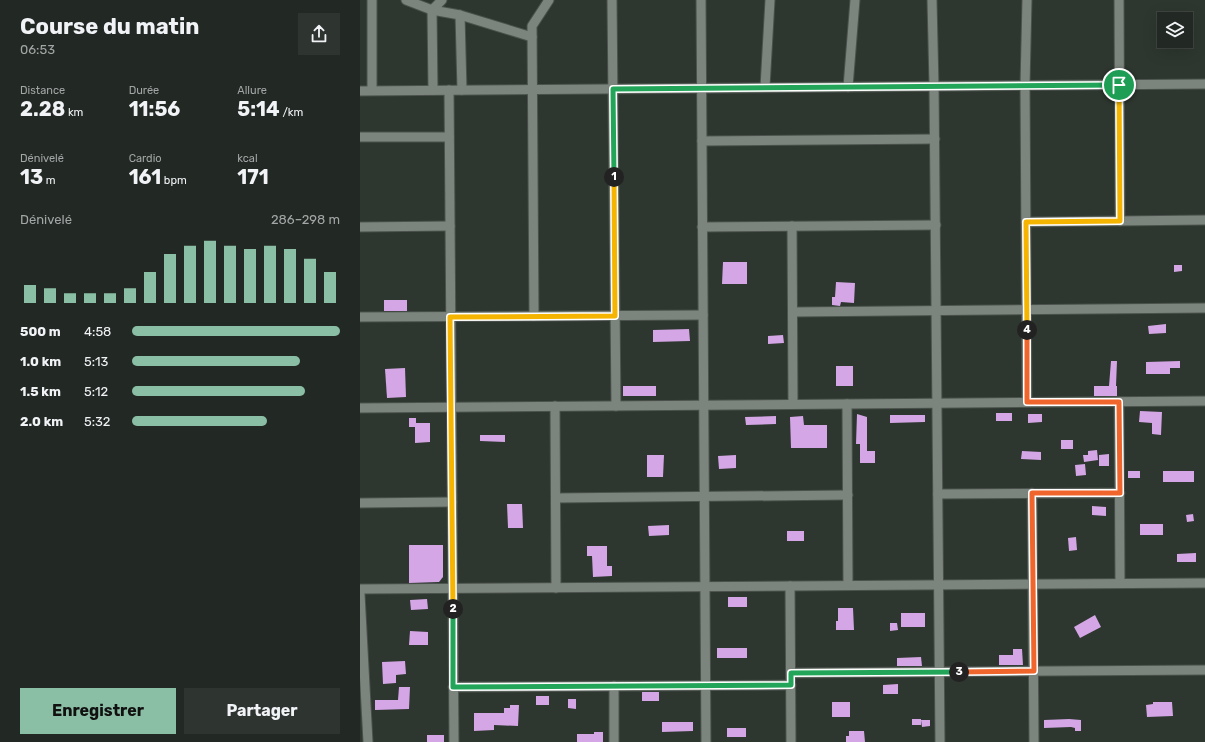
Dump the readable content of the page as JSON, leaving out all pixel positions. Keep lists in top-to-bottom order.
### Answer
{
  "page": {
    "heading": ["Course du matin", "06:53"],
    "stats": [
      ["Distance", "2.28 km"],
      ["Durée", "11:56"],
      ["Allure", "5:14 /km"],
      ["Dénivelé", "13 m"],
      ["Cardio", "161 bpm"],
      ["kcal", "171"]
    ],
    "pins": [
      "1",
      "4",
      "2",
      "3"
    ],
    "chart": ["Dénivelé", "286–298 m"],
    "list": [
      {
        "name": "500 m",
        "note": "4:58"
      },
      {
        "name": "1.0 km",
        "note": "5:13"
      },
      {
        "name": "1.5 km",
        "note": "5:12"
      },
      {
        "name": "2.0 km",
        "note": "5:32"
      }
    ],
    "buttons": ["Enregistrer", "Partager"]
  }
}
